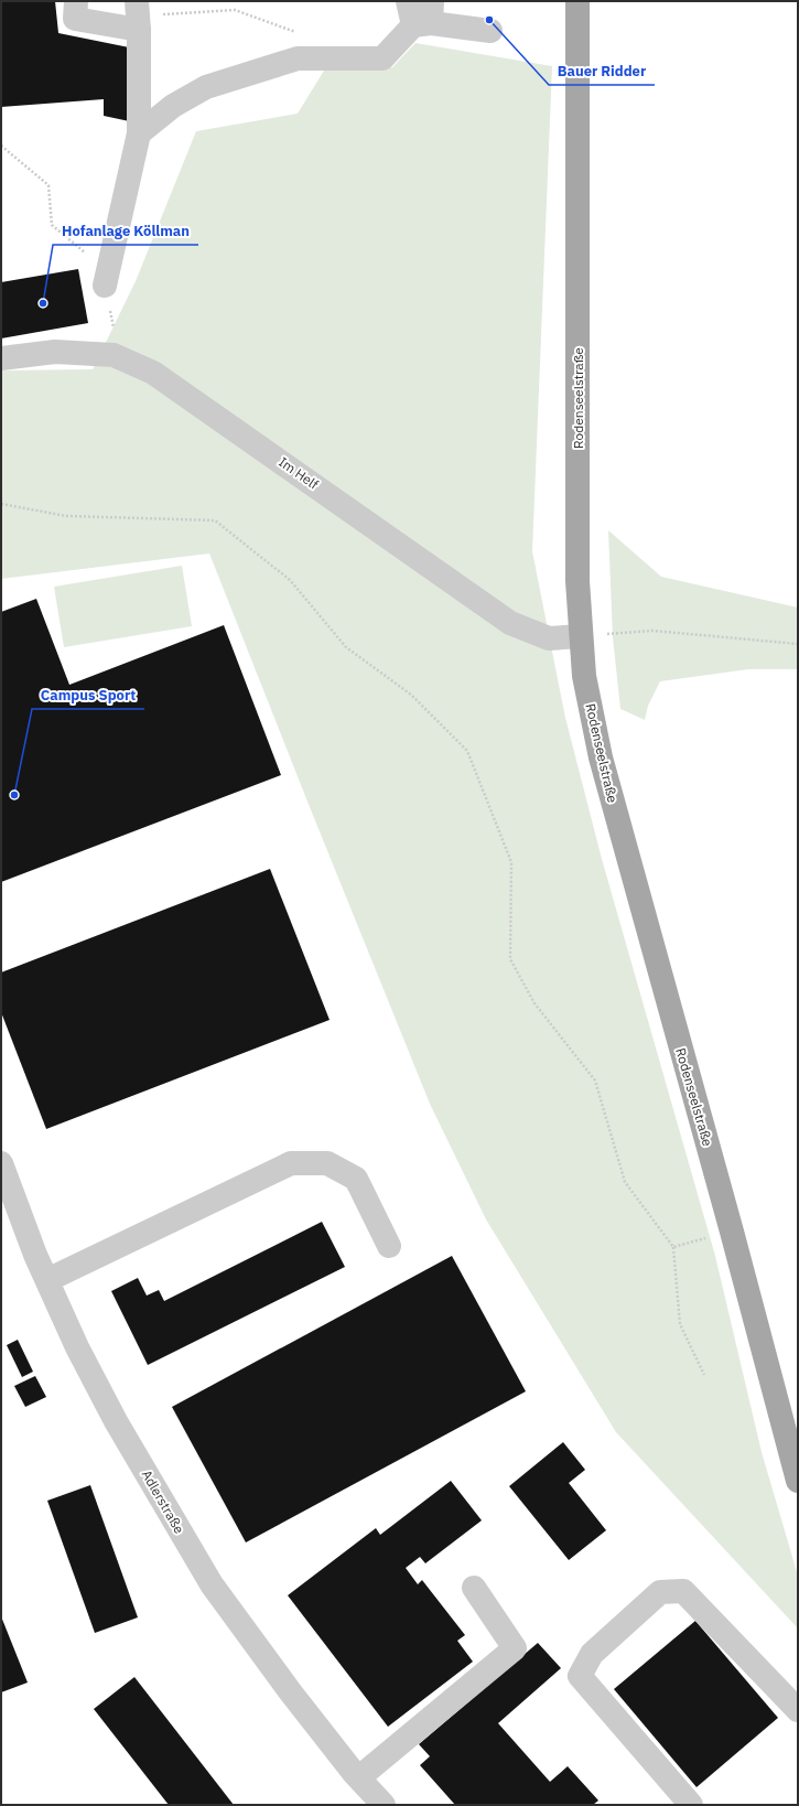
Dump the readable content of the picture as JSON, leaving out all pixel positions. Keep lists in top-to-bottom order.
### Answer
{
  "streets": {
    "main road": ["Rodenseelstraße"],
    "street": ["Im Helf", "Adlerstraße"]
  },
  "crossings": [
    ["Rodenseelstraße", "Im Helf"]
  ],
  "places": ["Bauer Ridder", "Hofanlage Köllman", "Campus Sport"]
}
